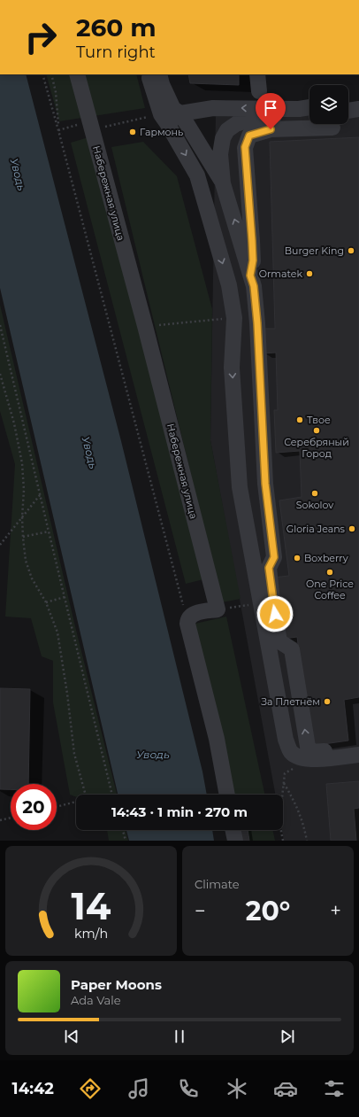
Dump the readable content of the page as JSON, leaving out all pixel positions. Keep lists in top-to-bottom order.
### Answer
{
  "streets": {
    "street": ["Набережная улица"]
  },
  "water": ["Уводь"],
  "places": [
    "Гармонь",
    "Burger King",
    "Ormatek",
    "Твое",
    "Серебряный Город",
    "Sokolov",
    "Gloria Jeans",
    "Boxberry",
    "One Price Coffee",
    "За Плетнём"
  ],
  "page": {
    "turn": ["260 m", "Turn right"],
    "limit": "20",
    "trip": "14:43 · 1 min · 270 m",
    "tile": "Climate",
    "heat": ["−", "20°", "+"],
    "song": ["Paper Moons", "Ada Vale"],
    "tabs": "14:42",
    "gauge": ["14", "km/h"]
  }
}
